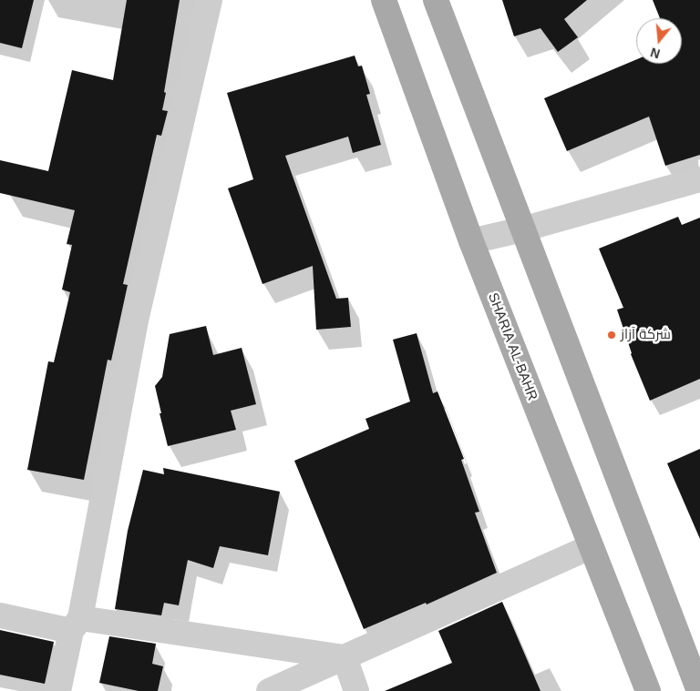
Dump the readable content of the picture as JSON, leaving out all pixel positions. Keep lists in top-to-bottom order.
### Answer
{
  "streets": {
    "main road": ["SHARIA AL-BAHR"]
  },
  "places": ["شركة آزاز"],
  "north": "bottom"
}
